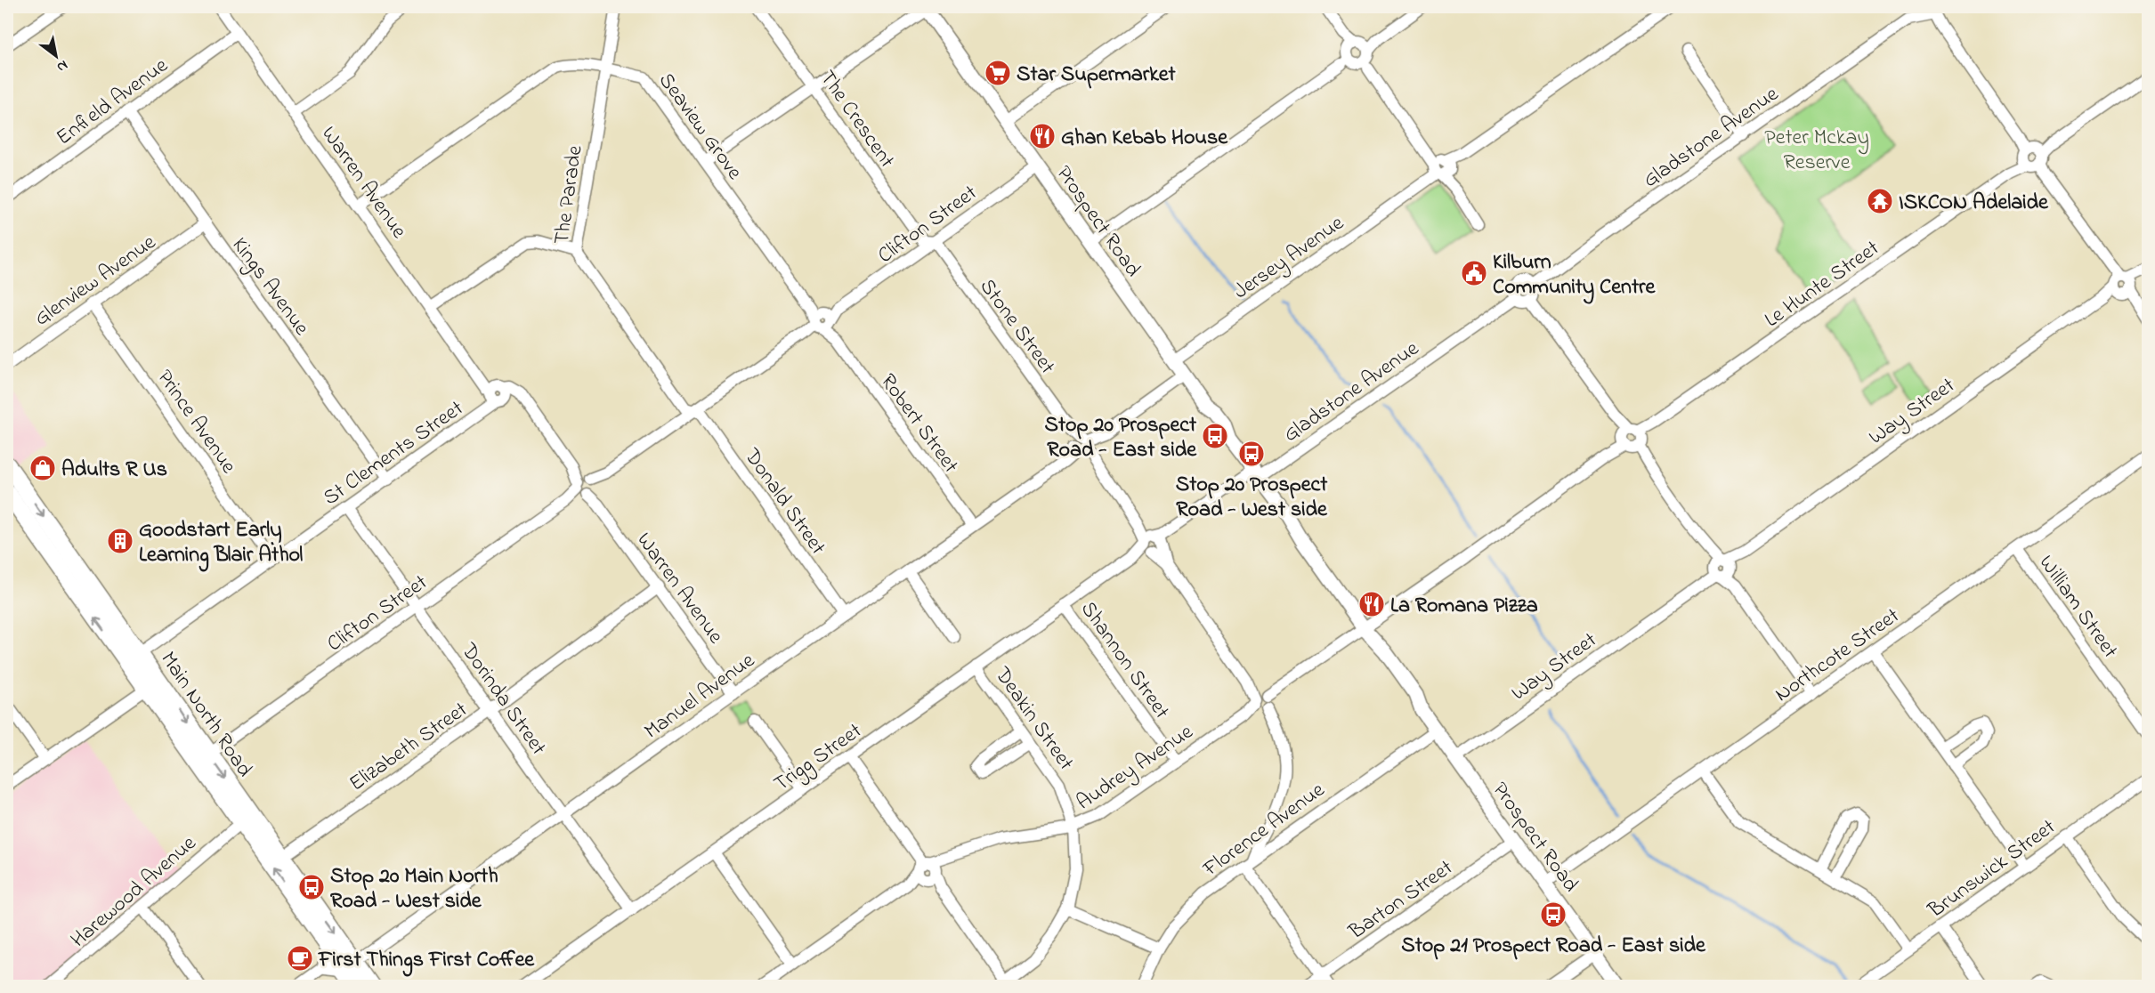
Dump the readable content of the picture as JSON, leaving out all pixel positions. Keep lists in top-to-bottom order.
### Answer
{
  "streets": {
    "highway": ["Main North Road"],
    "main road": ["Prospect Road"],
    "street": [
      "Enfield Avenue",
      "The Crescent",
      "Seaview Grove",
      "Gladstone Avenue",
      "Warren Avenue",
      "The Parade",
      "Clifton Street",
      "Jersey Avenue",
      "Glenview Avenue",
      "Le Hunte Street",
      "Kings Avenue",
      "Stone Street",
      "Way Street",
      "Prince Avenue",
      "Robert Street",
      "St Clements Street",
      "Donald Street",
      "William Street",
      "Northcote Street",
      "Shannon Street",
      "Manuel Avenue",
      "Dorinda Street",
      "Deakin Street",
      "Elizabeth Street",
      "Trigg Street",
      "Audrey Avenue",
      "Florence Avenue",
      "Brunswick Street",
      "Harewood Avenue",
      "Barton Street"
    ]
  },
  "crossings": [
    ["Enfield Avenue", "Warren Avenue"],
    ["Enfield Avenue", "Kings Avenue"],
    ["The Crescent", "Clifton Street"],
    ["The Crescent", "Stone Street"],
    ["Seaview Grove", "Warren Avenue"],
    ["Seaview Grove", "The Parade"],
    ["Seaview Grove", "Clifton Street"],
    ["Seaview Grove", "Robert Street"],
    ["Gladstone Avenue", "Prospect Road"],
    ["Gladstone Avenue", "Trigg Street"],
    ["Warren Avenue", "Clifton Street"],
    ["Warren Avenue", "St Clements Street"],
    ["Warren Avenue", "Manuel Avenue"],
    ["Warren Avenue", "Elizabeth Street"],
    ["The Parade", "Clifton Street"],
    ["The Parade", "Donald Street"],
    ["Prospect Road", "Clifton Street"],
    ["Prospect Road", "Jersey Avenue"],
    ["Prospect Road", "Le Hunte Street"],
    ["Prospect Road", "Way Street"],
    ["Prospect Road", "Northcote Street"],
    ["Prospect Road", "Manuel Avenue"],
    ["Prospect Road", "Trigg Street"],
    ["Prospect Road", "Audrey Avenue"],
    ["Prospect Road", "Florence Avenue"],
    ["Prospect Road", "Barton Street"],
    ["Clifton Street", "Stone Street"],
    ["Clifton Street", "Robert Street"],
    ["Clifton Street", "Donald Street"],
    ["Clifton Street", "Dorinda Street"],
    ["Clifton Street", "Main North Road"],
    ["Glenview Avenue", "Kings Avenue"],
    ["Glenview Avenue", "Prince Avenue"],
    ["Le Hunte Street", "Audrey Avenue"],
    ["Kings Avenue", "St Clements Street"],
    ["Stone Street", "Manuel Avenue"],
    ["Stone Street", "Trigg Street"],
    ["Stone Street", "Audrey Avenue"],
    ["Stone Street", "Florence Avenue"],
    ["Prince Avenue", "St Clements Street"],
    ["Robert Street", "Manuel Avenue"],
    ["St Clements Street", "Dorinda Street"],
    ["St Clements Street", "Main North Road"],
    ["Donald Street", "Manuel Avenue"],
    ["William Street", "Northcote Street"],
    ["Shannon Street", "Trigg Street"],
    ["Shannon Street", "Audrey Avenue"],
    ["Manuel Avenue", "Dorinda Street"],
    ["Manuel Avenue", "Main North Road"],
    ["Dorinda Street", "Elizabeth Street"],
    ["Dorinda Street", "Trigg Street"],
    ["Main North Road", "Elizabeth Street"],
    ["Main North Road", "Harewood Avenue"],
    ["Deakin Street", "Trigg Street"],
    ["Deakin Street", "Audrey Avenue"]
  ],
  "parks": ["Peter Mckay Reserve"],
  "places": {
    "supermarket": ["Star Supermarket"],
    "restaurant": ["Ghan Kebab House", "La Romana Pizza"],
    "temple": ["ISKCON Adelaide"],
    "public building": ["Kilburn Community Centre"],
    "bus stop": [
      "Stop 20 Prospect Road - East side",
      "Stop 20 Prospect Road - West side",
      "Stop 20 Main North Road - West side",
      "Stop 21 Prospect Road - East side"
    ],
    "shop": ["Adults R Us"],
    "building": ["Goodstart Early Learning Blair Athol"],
    "cafe": ["First Things First Coffee"]
  },
  "north": "bottom right"
}
